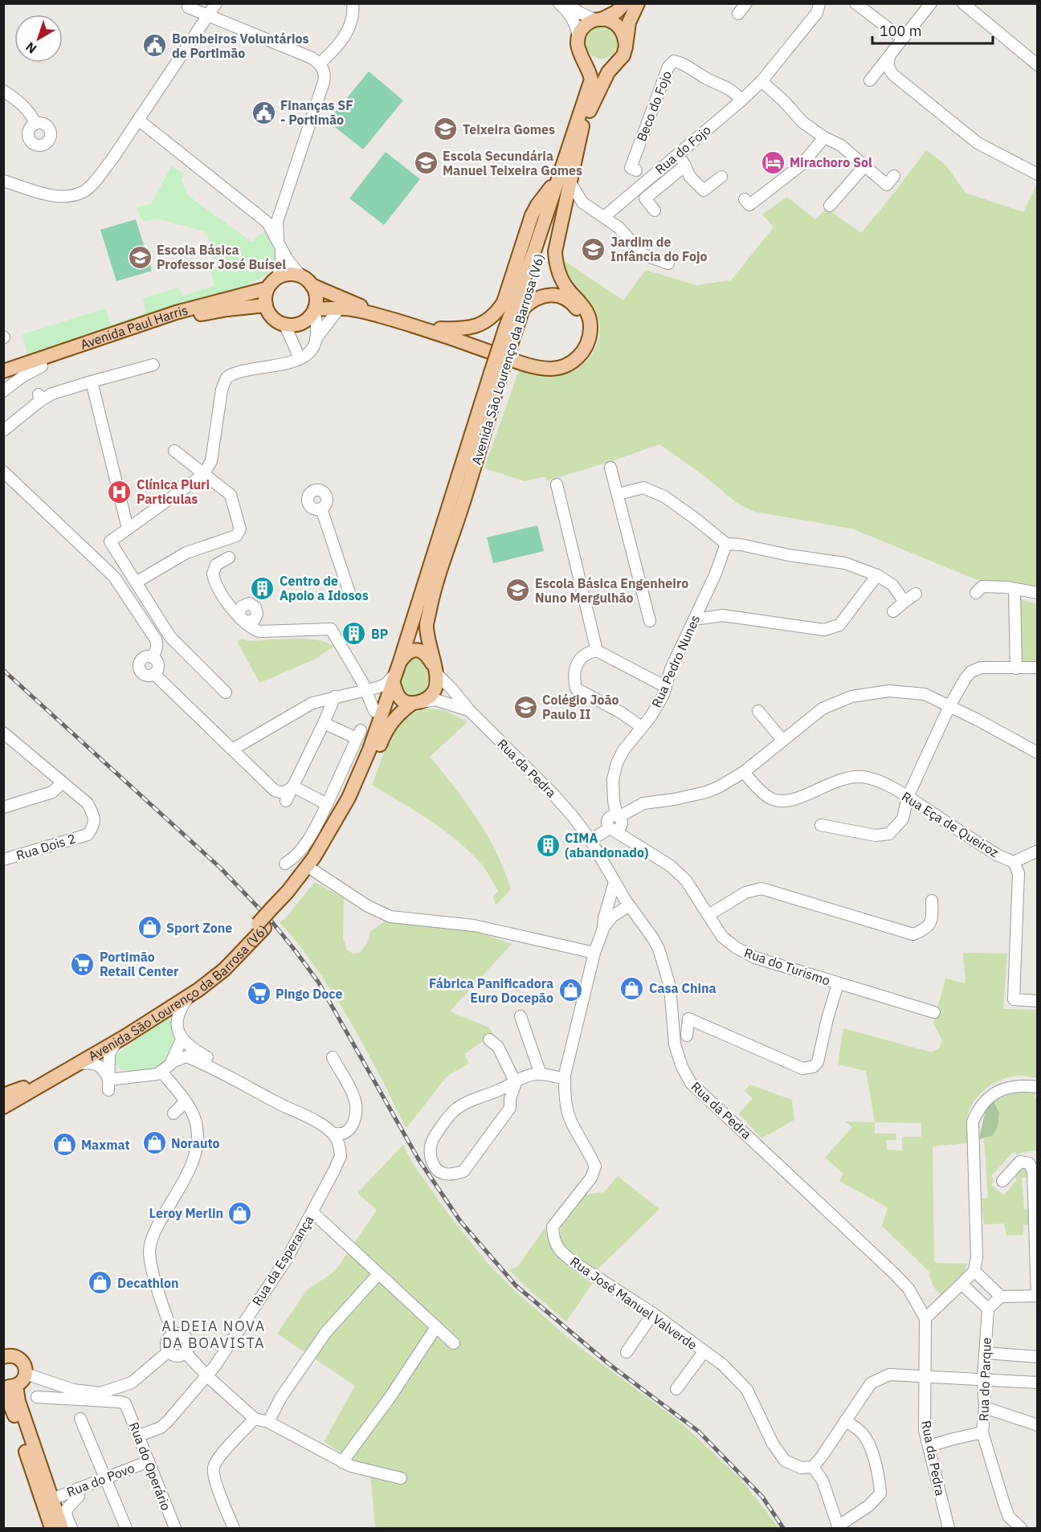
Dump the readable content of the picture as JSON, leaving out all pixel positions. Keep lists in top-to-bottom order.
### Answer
{
  "streets": {
    "main road": ["Avenida Paul Harris", "Avenida São Lourenço da Barrosa (V6)"],
    "street": [
      "Beco do Fojo",
      "Rua do Fojo",
      "Rua Pedro Nunes",
      "Rua da Pedra",
      "Rua Eça de Queiroz",
      "Rua Dois 2",
      "Rua do Turismo",
      "Rua da Esperança",
      "Rua José Manuel Valverde",
      "Rua do Parque",
      "Rua do Operário",
      "Rua do Povo"
    ]
  },
  "crossings": [
    ["Beco do Fojo", "Rua do Fojo"],
    ["Avenida São Lourenço da Barrosa (V6)", "Rua da Pedra"],
    ["Rua Pedro Nunes", "Rua do Turismo"],
    ["Rua da Esperança", "Rua do Operário"],
    ["Rua do Operário", "Rua do Povo"]
  ],
  "districts": ["ALDEIA NOVA DA BOAVISTA"],
  "places": {
    "public building": ["Bombeiros Voluntários de Portimão", "Finanças SF - Portimão"],
    "school or university": [
      "Teixeira Gomes",
      "Escola Secundária Manuel Teixeira Gomes",
      "Jardim de Infância do Fojo",
      "Escola Básica Professor José Buísel",
      "Escola Básica Engenheiro Nuno Mergulhão",
      "Colégio João Paulo II"
    ],
    "hotel": ["Mirachoro Sol"],
    "hospital": ["Clínica Pluri Particulas"],
    "building": ["Centro de Apoio a Idosos", "BP", "CIMA (abandonado)"],
    "shop": [
      "Sport Zone",
      "Casa China",
      "Fábrica Panificadora Euro Docepão",
      "Norauto",
      "Maxmat",
      "Leroy Merlin",
      "Decathlon"
    ],
    "supermarket": ["Portimão Retail Center", "Pingo Doce"]
  },
  "scale_bar": "100 m",
  "north": "bottom left"
}
